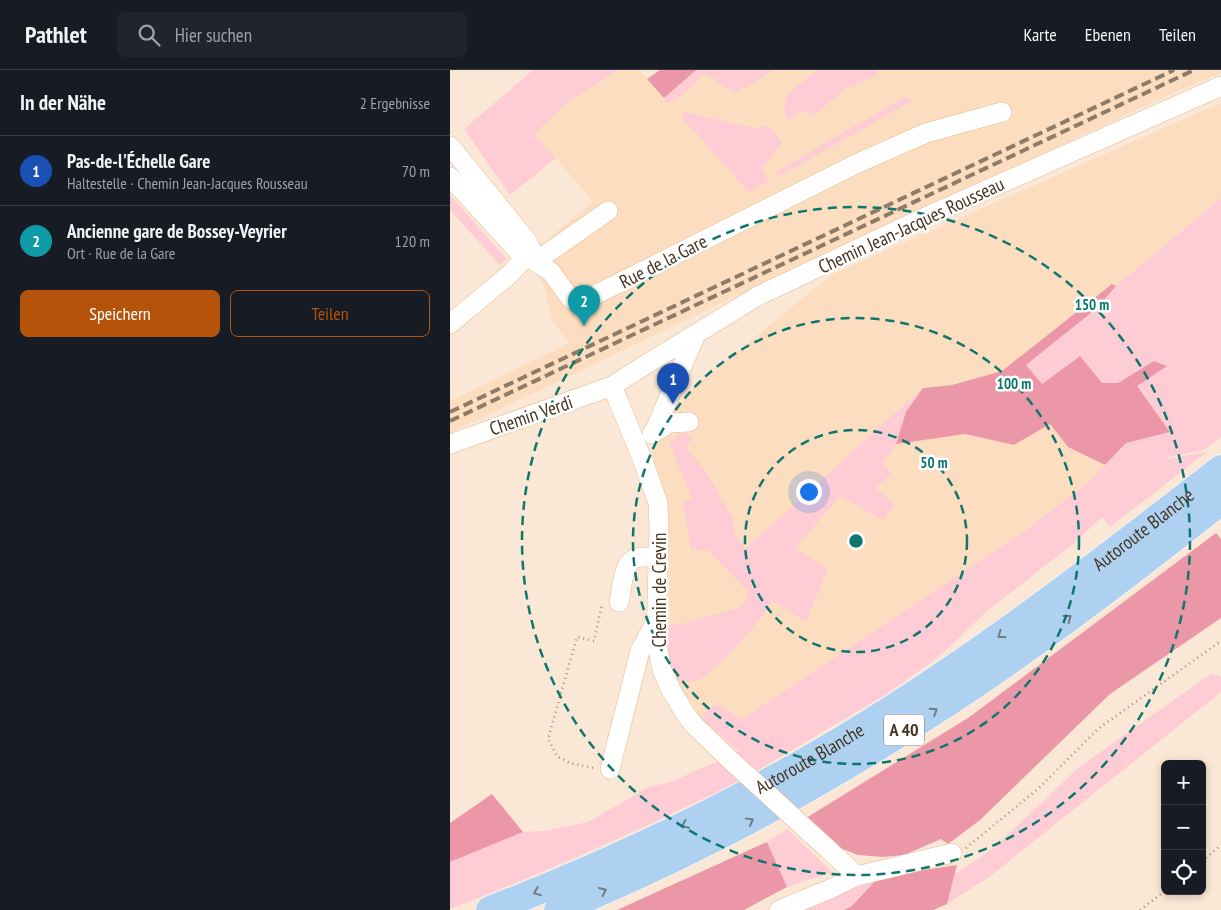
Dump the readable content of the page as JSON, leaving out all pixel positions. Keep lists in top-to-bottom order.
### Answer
{
  "streets": {
    "highway": ["Autoroute Blanche", "A 40"],
    "street": [
      "Chemin Jean-Jacques Rousseau",
      "Rue de la Gare",
      "Chemin Verdi",
      "Chemin de Crevin"
    ]
  },
  "crossings": [
    ["Chemin Jean-Jacques Rousseau", "Chemin Verdi"],
    ["Chemin Jean-Jacques Rousseau", "Chemin de Crevin"],
    ["Chemin Verdi", "Chemin de Crevin"]
  ],
  "page": {
    "header": "Pathlet",
    "search": "Hier suchen",
    "nav": ["Karte", "Ebenen", "Teilen"],
    "heading": ["In der Nähe", "2 Ergebnisse"],
    "list": [
      {
        "mark": "1",
        "name": "Pas-de-l'Échelle Gare",
        "note": "Haltestelle · Chemin Jean-Jacques Rousseau",
        "value": "70 m"
      },
      {
        "mark": "2",
        "name": "Ancienne gare de Bossey-Veyrier",
        "note": "Ort · Rue de la Gare",
        "value": "120 m"
      }
    ],
    "buttons": ["Speichern", "Teilen"],
    "pins": ["2", "1"],
    "map_buttons": ["+", "−"]
  },
  "rings": ["150 m", "100 m", "50 m"]
}
